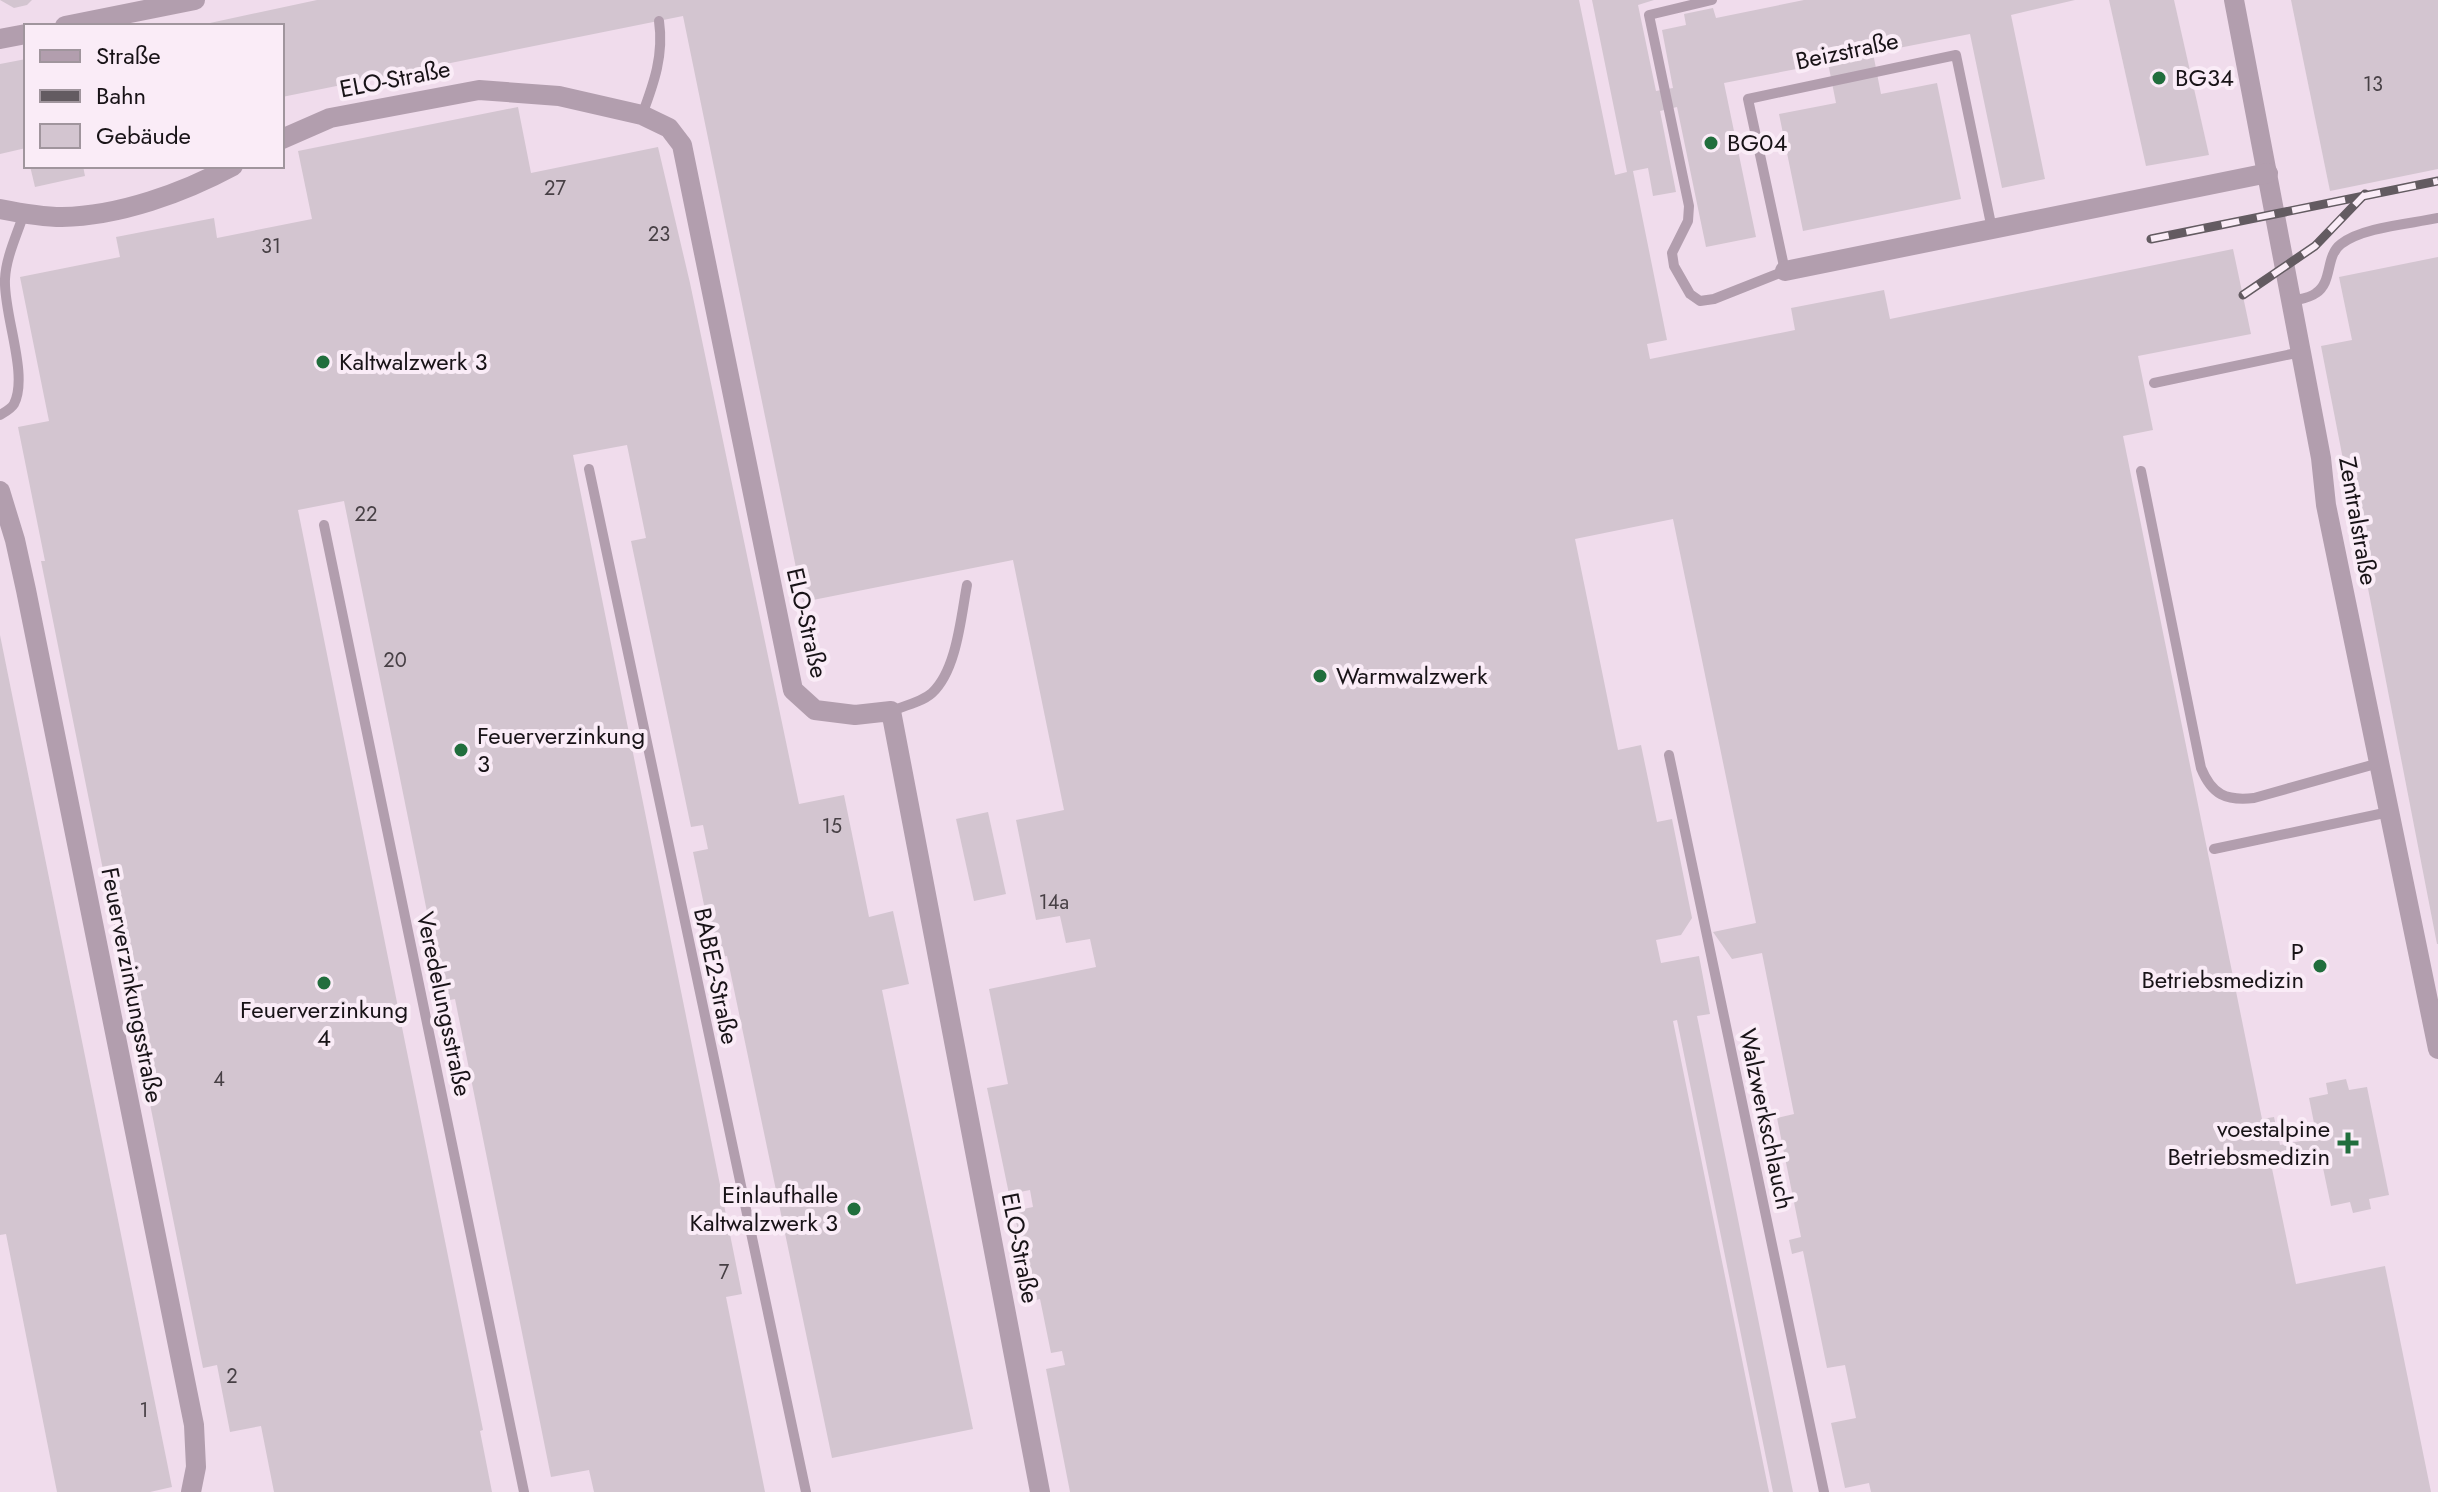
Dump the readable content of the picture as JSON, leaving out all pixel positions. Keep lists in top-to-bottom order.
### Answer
{
  "streets": {
    "street": ["ELO-Straße", "Zentralstraße", "Feuerverzinkungsstraße"],
    "lane": [
      "Beizstraße",
      "BABE2-Straße",
      "Veredelungsstraße",
      "Walzwerkschlauch"
    ]
  },
  "places": {
    "other": [
      "BG34",
      "BG04",
      "Kaltwalzwerk 3",
      "Warmwalzwerk",
      "Feuerverzinkung 3",
      "P Betriebsmedizin",
      "Feuerverzinkung 4",
      "Einlaufhalle Kaltwalzwerk 3"
    ],
    "health": ["voestalpine Betriebsmedizin"]
  },
  "house_numbers": [
    "13",
    "27",
    "23",
    "31",
    "22",
    "20",
    "15",
    "14a",
    "4",
    "7",
    "2",
    "1"
  ],
  "legend": ["Straße", "Bahn", "Gebäude"]
}
